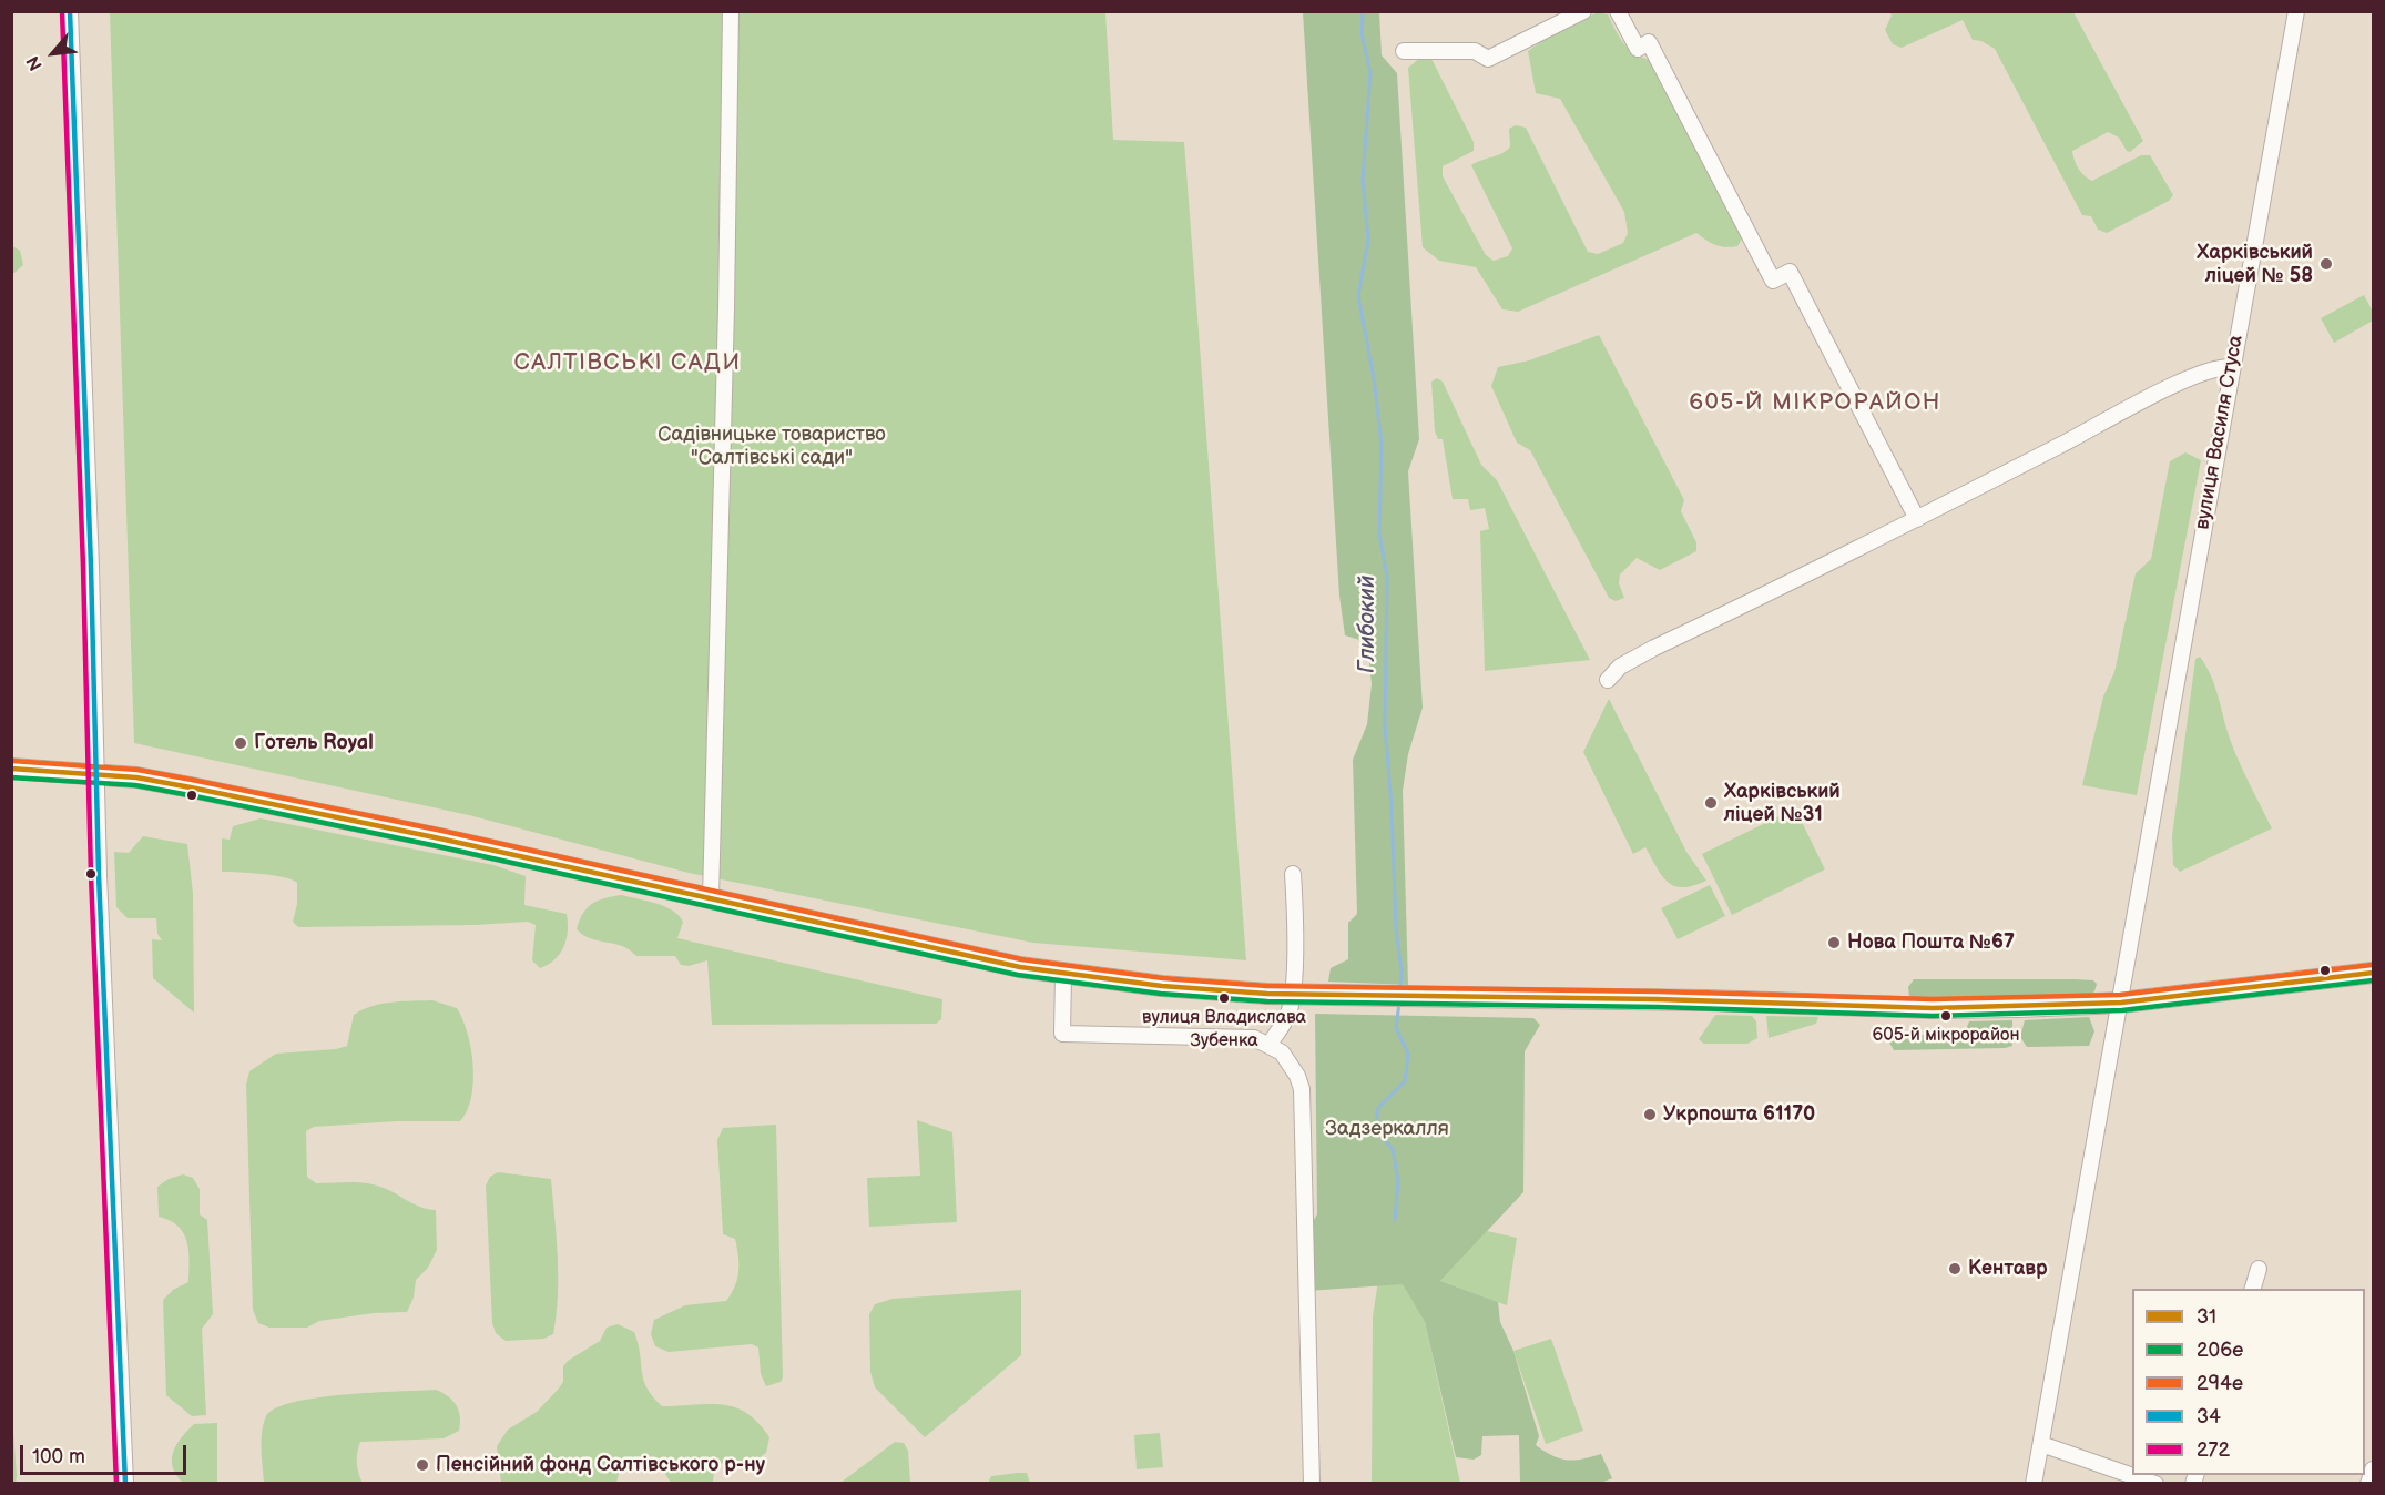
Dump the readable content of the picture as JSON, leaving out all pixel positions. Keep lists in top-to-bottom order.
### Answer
{
  "streets": {
    "street": ["вулиця Василя Стуса"]
  },
  "districts": ["САЛТІВСЬКІ САДИ", "605-Й МІКРОРАЙОН"],
  "water": ["Глибокий"],
  "parks": ["Садівницьке товариство \"Салтівські сади\"", "Задзеркалля"],
  "places": [
    "Харківський ліцей № 58",
    "Готель Royal",
    "Харківський ліцей №31",
    "Нова Пошта №67",
    "вулиця Владислава Зубенка",
    "605-й мікрорайон",
    "Укрпошта 61170",
    "Кентавр",
    "Пенсійний фонд Салтівського р-ну"
  ],
  "lines": [
    "transit line 34",
    "transit line 272",
    "transit line 294е",
    "transit line 31",
    "transit line 206е"
  ],
  "legend": [
    "31",
    "206е",
    "294е",
    "34",
    "272"
  ],
  "scale_bar": "100 m",
  "north": "bottom left"
}
